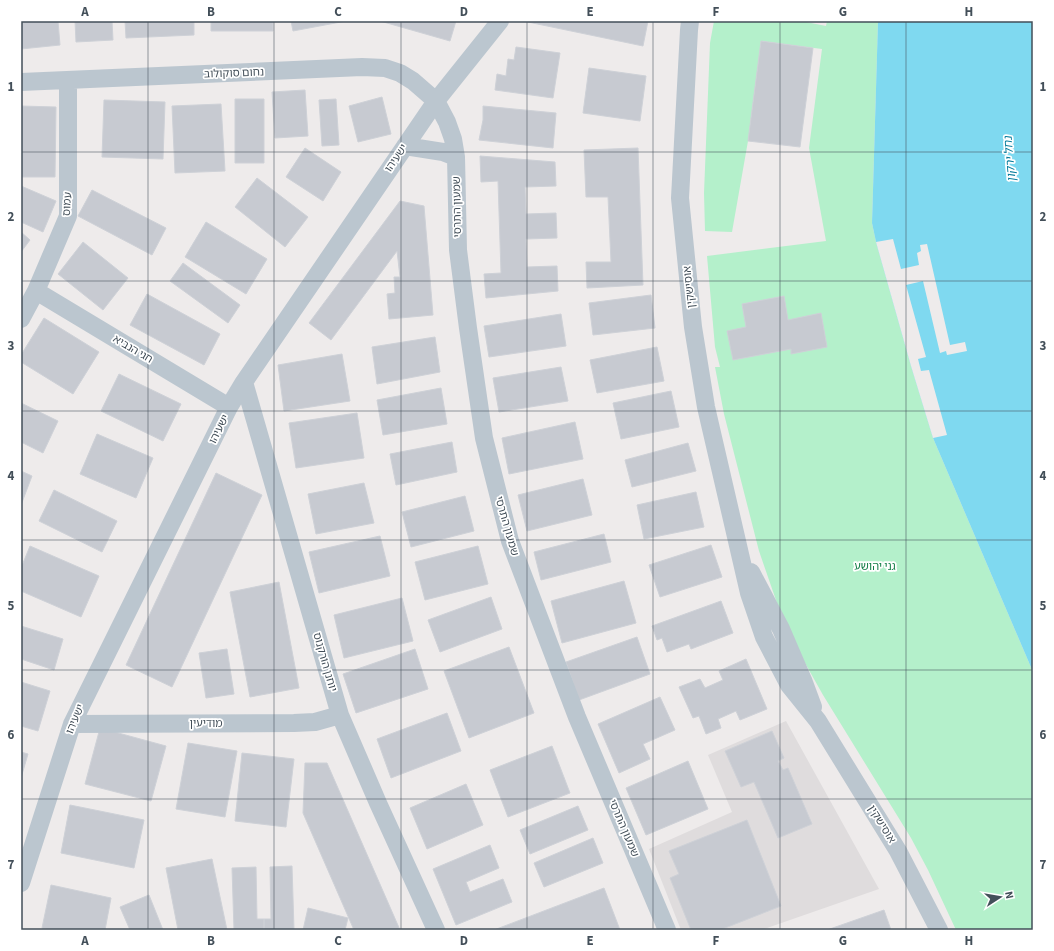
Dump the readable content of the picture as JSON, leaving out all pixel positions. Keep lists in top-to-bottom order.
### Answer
{
  "streets": {
    "street": [
      "נחום סוקולוב",
      "ישעיהו",
      "עמוס",
      "שמעון התרסי",
      "אוסישקין",
      "חגי הנביא",
      "יוחנן הורקנוס",
      "מודיעין"
    ]
  },
  "crossings": [
    ["נחום סוקולוב", "ישעיהו"],
    ["נחום סוקולוב", "עמוס"],
    ["נחום סוקולוב", "שמעון התרסי"],
    ["ישעיהו", "שמעון התרסי"],
    ["ישעיהו", "חגי הנביא"],
    ["ישעיהו", "יוחנן הורקנוס"],
    ["ישעיהו", "מודיעין"],
    ["עמוס", "חגי הנביא"],
    ["יוחנן הורקנוס", "מודיעין"]
  ],
  "water": ["נחל ירקון"],
  "parks": ["גני יהושע"],
  "north": "right",
  "grid": {
    "columns": [
      "A",
      "B",
      "C",
      "D",
      "E",
      "F",
      "G",
      "H"
    ],
    "rows": [
      "1",
      "2",
      "3",
      "4",
      "5",
      "6",
      "7"
    ]
  }
}
